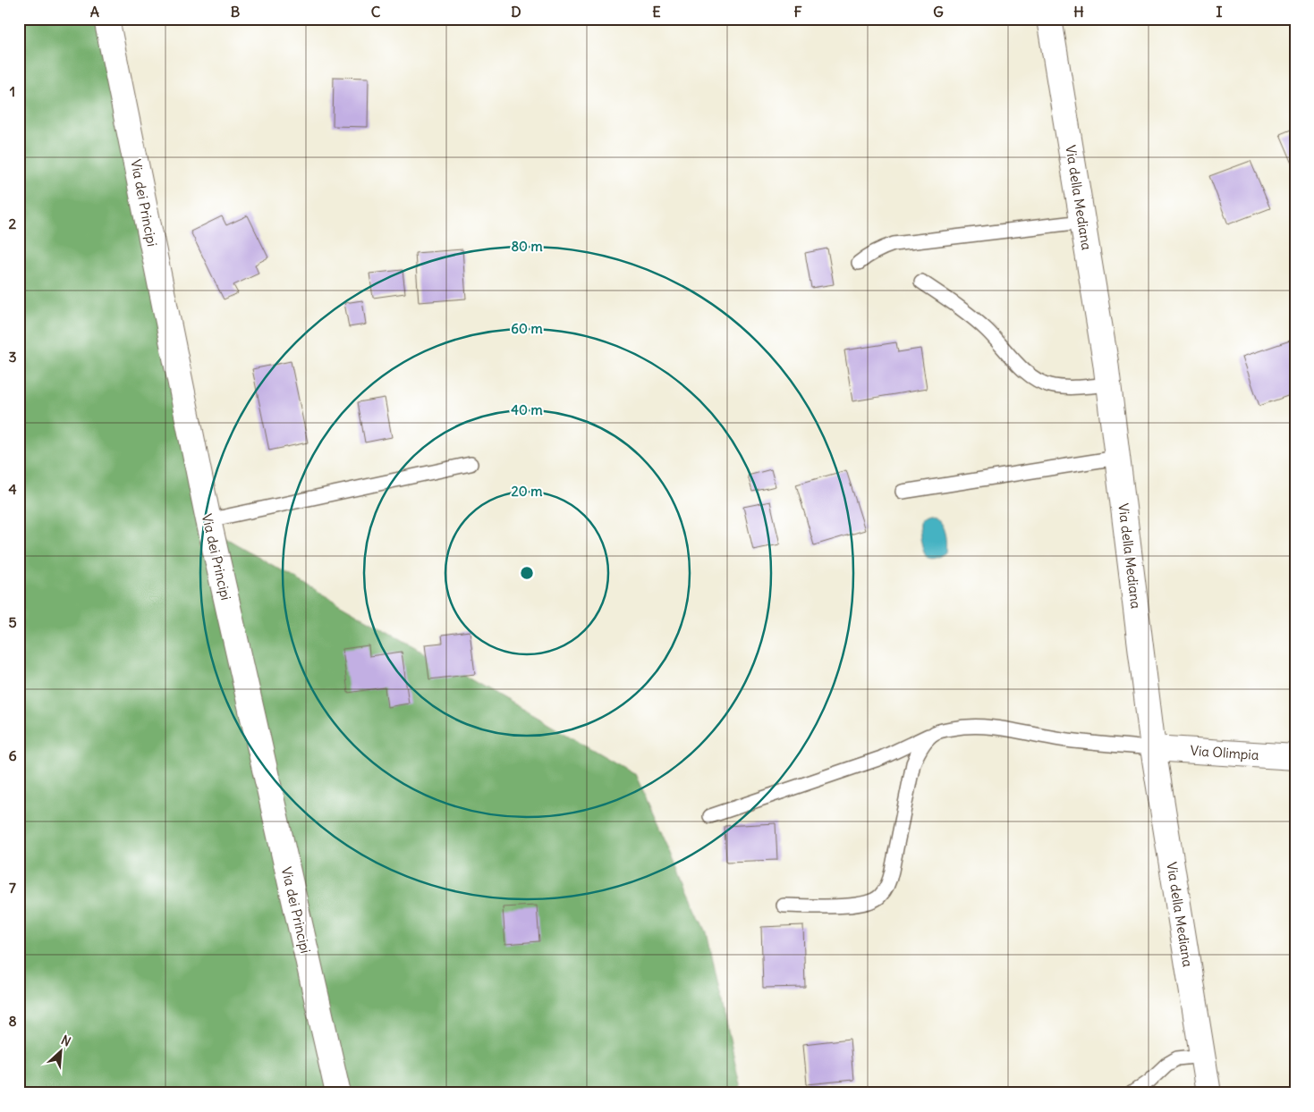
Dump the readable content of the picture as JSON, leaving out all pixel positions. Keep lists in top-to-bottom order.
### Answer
{
  "streets": {
    "street": ["Via della Mediana", "Via dei Principi", "Via Olimpia"]
  },
  "crossings": [
    ["Via della Mediana", "Via Olimpia"]
  ],
  "north": "top right",
  "grid": {
    "columns": [
      "A",
      "B",
      "C",
      "D",
      "E",
      "F",
      "G",
      "H",
      "I"
    ],
    "rows": [
      "1",
      "2",
      "3",
      "4",
      "5",
      "6",
      "7",
      "8"
    ]
  },
  "rings": [
    "80 m",
    "60 m",
    "40 m",
    "20 m"
  ]
}
